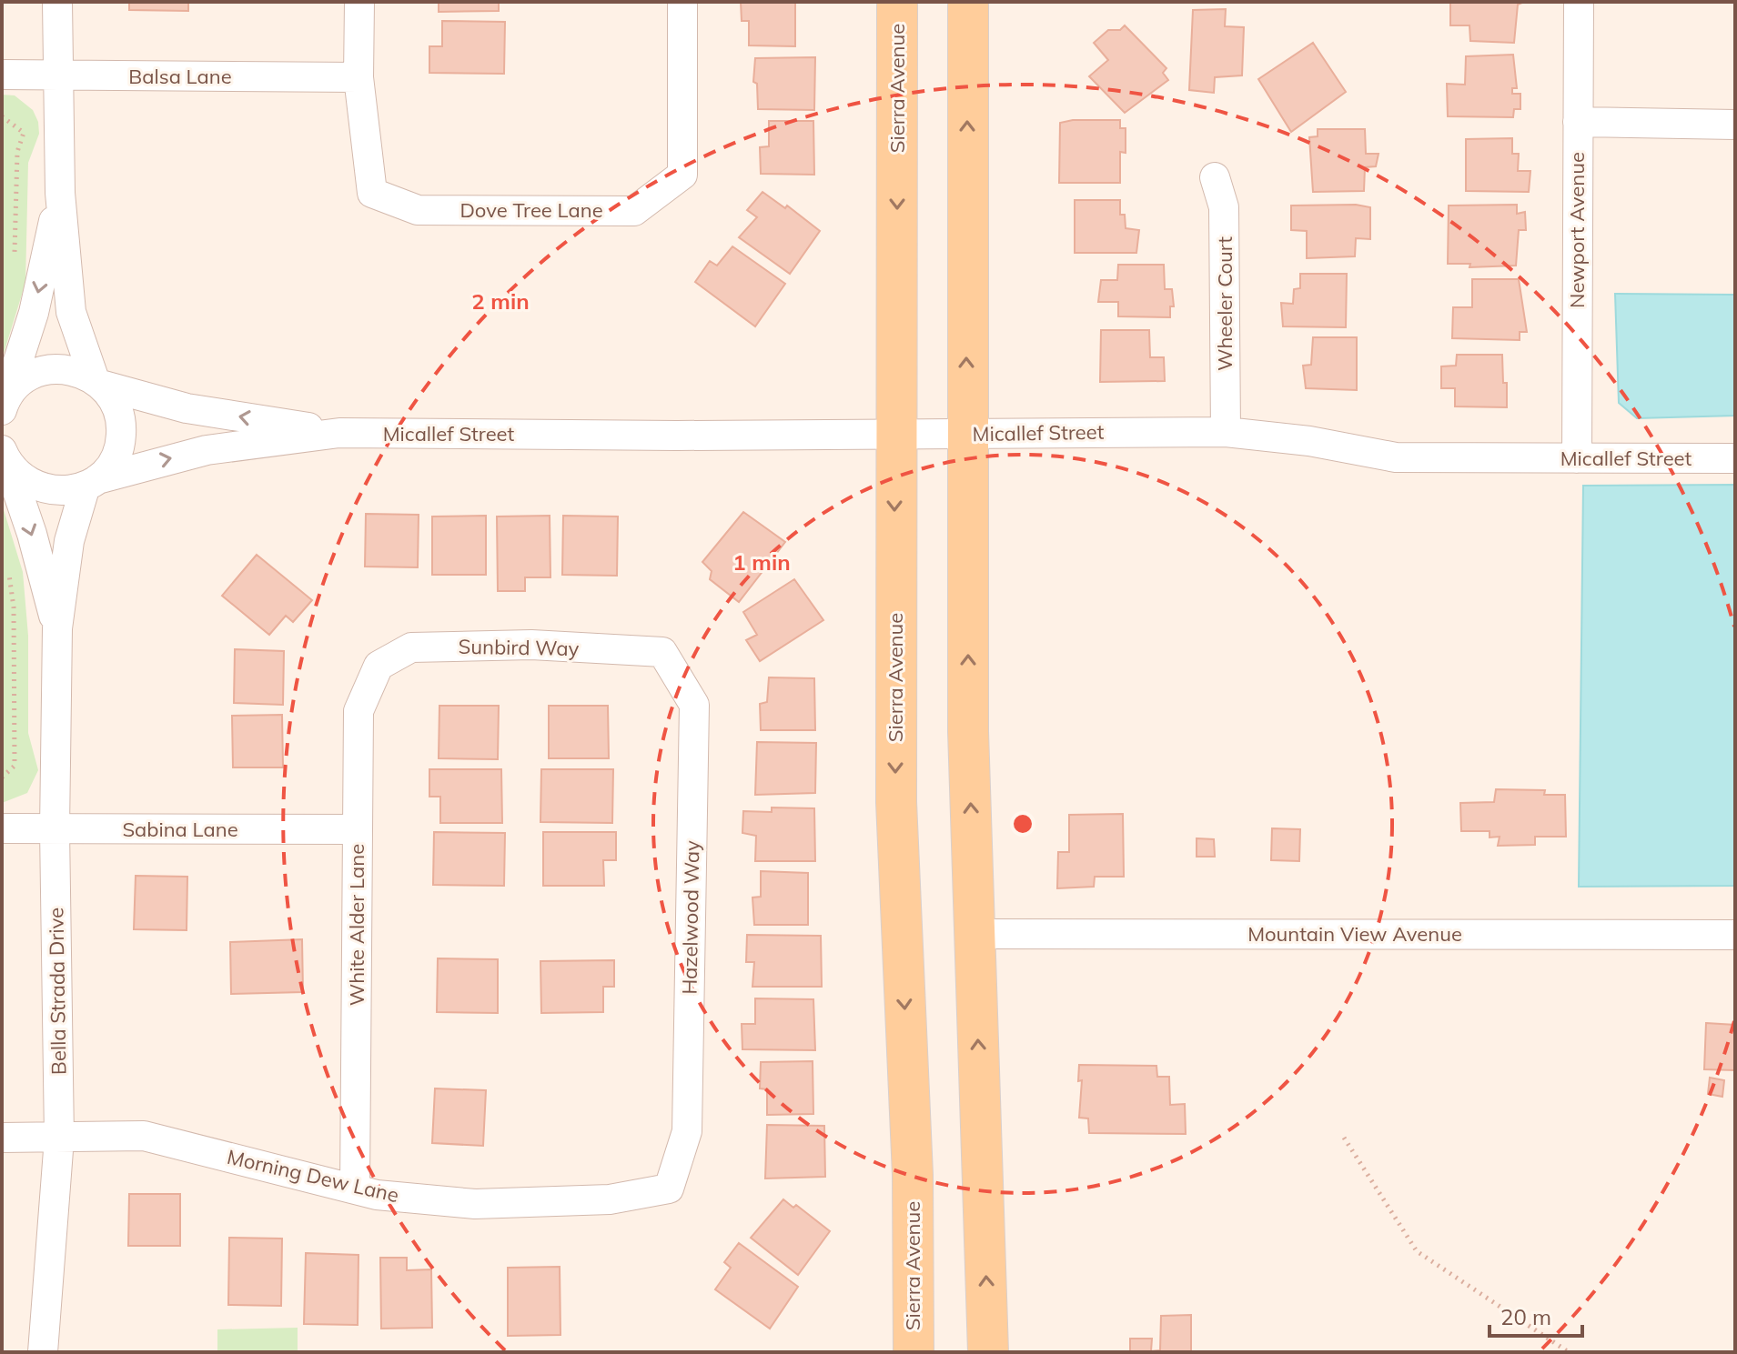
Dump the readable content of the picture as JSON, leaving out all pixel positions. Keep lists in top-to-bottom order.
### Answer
{
  "streets": {
    "main road": ["Sierra Avenue"],
    "street": [
      "Balsa Lane",
      "Dove Tree Lane",
      "Newport Avenue",
      "Wheeler Court",
      "Micallef Street",
      "Sunbird Way",
      "Sabina Lane",
      "Hazelwood Way",
      "White Alder Lane",
      "Mountain View Avenue",
      "Bella Strada Drive",
      "Morning Dew Lane"
    ]
  },
  "crossings": [
    ["Balsa Lane", "Dove Tree Lane"],
    ["Sierra Avenue", "Micallef Street"],
    ["Newport Avenue", "Micallef Street"],
    ["Wheeler Court", "Micallef Street"],
    ["Micallef Street", "Bella Strada Drive"],
    ["Sunbird Way", "Hazelwood Way"],
    ["Sunbird Way", "White Alder Lane"],
    ["Sabina Lane", "White Alder Lane"],
    ["Sabina Lane", "Bella Strada Drive"],
    ["Hazelwood Way", "Morning Dew Lane"],
    ["White Alder Lane", "Morning Dew Lane"],
    ["Bella Strada Drive", "Morning Dew Lane"]
  ],
  "scale_bar": "20 m",
  "rings": ["2 min", "1 min"]
}
